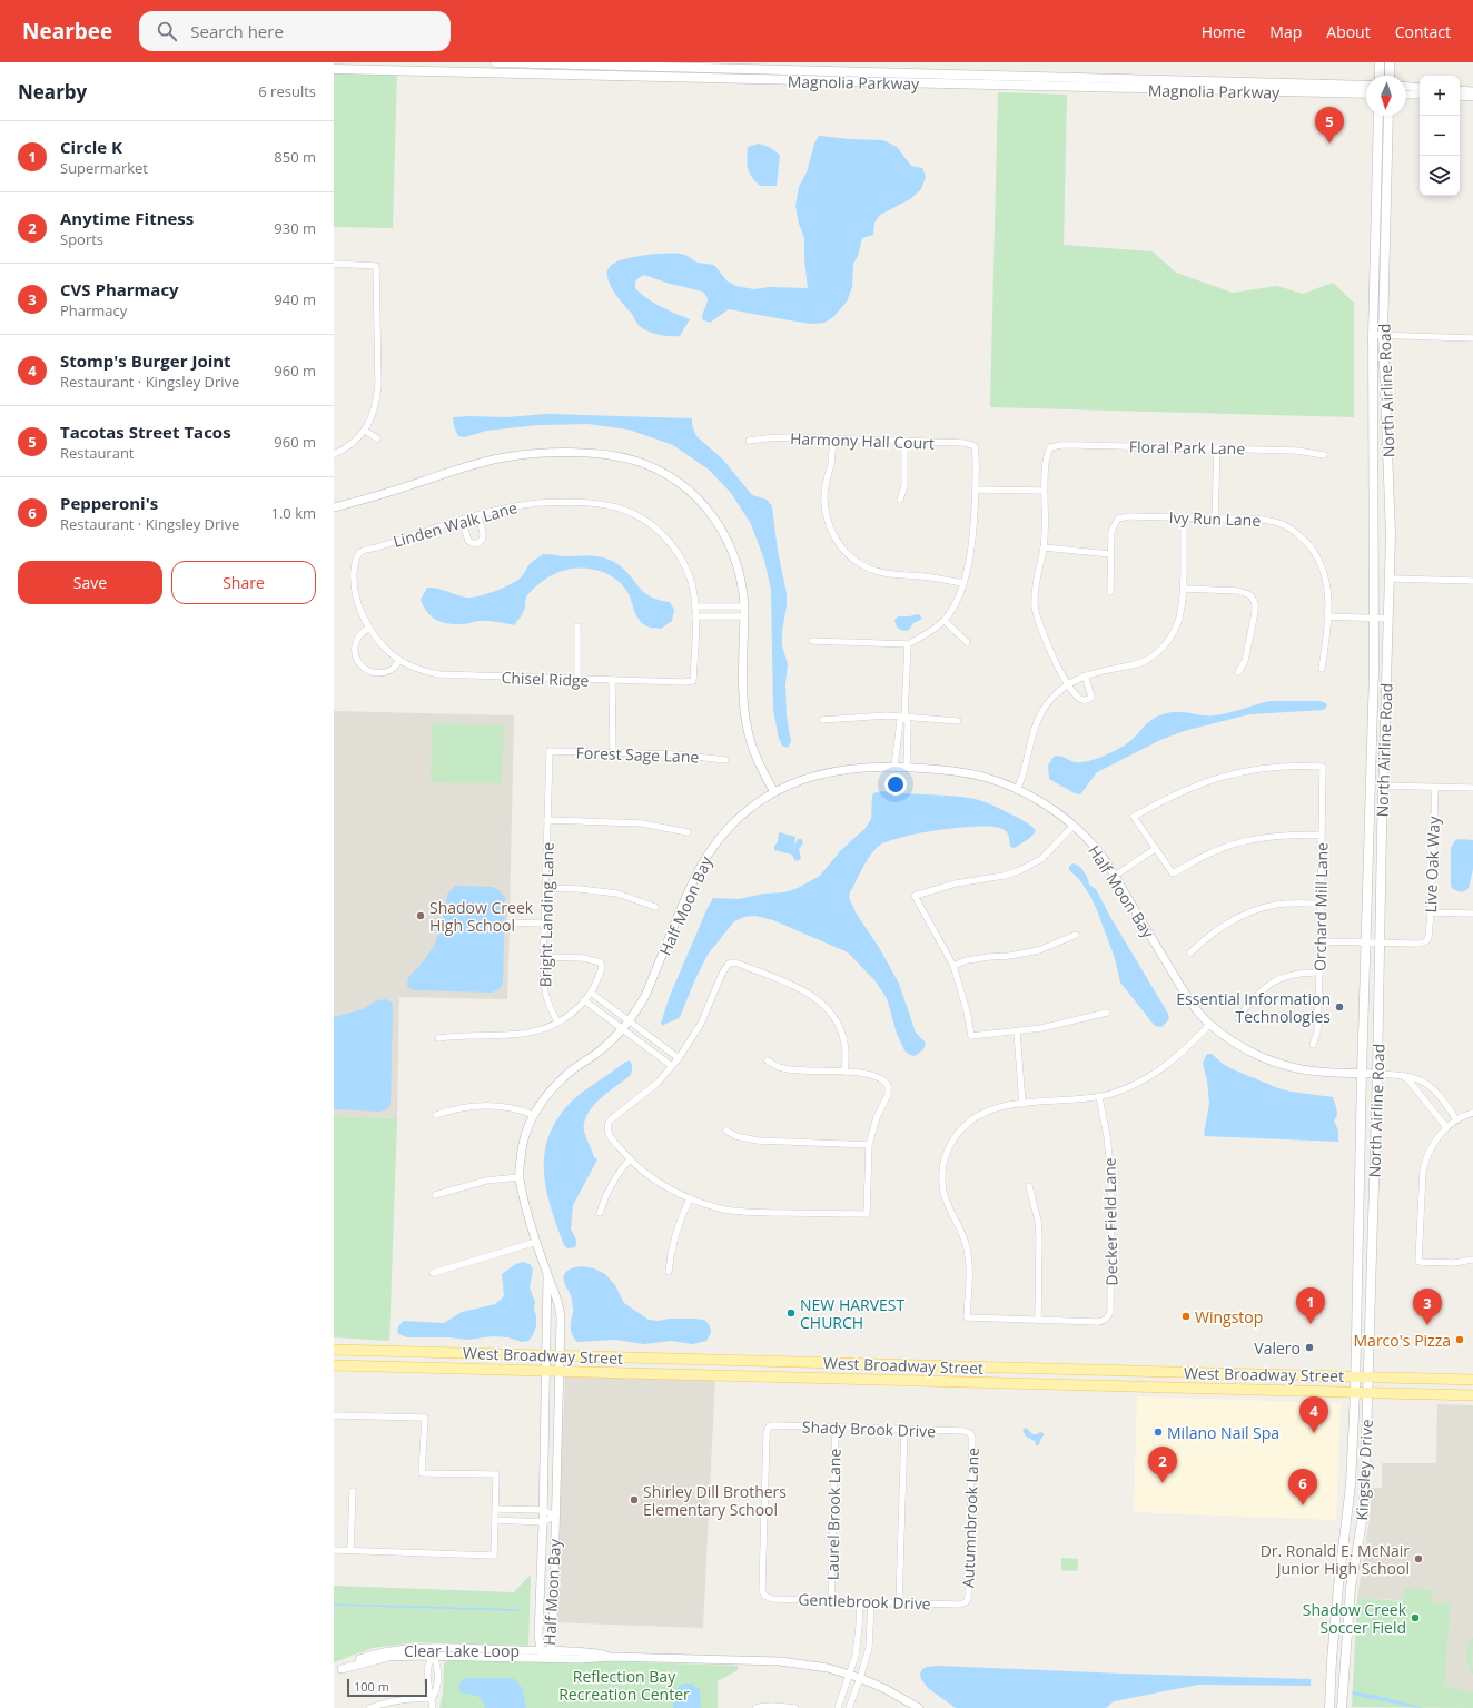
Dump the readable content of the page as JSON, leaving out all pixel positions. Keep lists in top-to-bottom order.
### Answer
{
  "streets": {
    "main road": [
      "Magnolia Parkway",
      "North Airline Road",
      "West Broadway Street",
      "Kingsley Drive"
    ],
    "street": [
      "Harmony Hall Court",
      "Floral Park Lane",
      "Ivy Run Lane",
      "Linden Walk Lane",
      "Chisel Ridge",
      "Forest Sage Lane",
      "Live Oak Way",
      "Half Moon Bay",
      "Orchard Mill Lane",
      "Bright Landing Lane",
      "Decker Field Lane",
      "Shady Brook Drive",
      "Laurel Brook Lane",
      "Autumnbrook Lane",
      "Gentlebrook Drive",
      "Clear Lake Loop"
    ]
  },
  "crossings": [
    ["North Airline Road", "Live Oak Way"],
    ["North Airline Road", "Half Moon Bay"],
    ["North Airline Road", "West Broadway Street"],
    ["North Airline Road", "Kingsley Drive"],
    ["Linden Walk Lane", "Chisel Ridge"],
    ["Forest Sage Lane", "Bright Landing Lane"],
    ["Half Moon Bay", "West Broadway Street"],
    ["Half Moon Bay", "Clear Lake Loop"],
    ["West Broadway Street", "Kingsley Drive"],
    ["Shady Brook Drive", "Laurel Brook Lane"],
    ["Shady Brook Drive", "Autumnbrook Lane"],
    ["Shady Brook Drive", "Gentlebrook Drive"],
    ["Laurel Brook Lane", "Gentlebrook Drive"],
    ["Autumnbrook Lane", "Gentlebrook Drive"]
  ],
  "parks": ["Reflection Bay Recreation Center"],
  "places": [
    "Shadow Creek High School",
    "Essential Information Technologies",
    "NEW HARVEST CHURCH",
    "Wingstop",
    "Marco's Pizza",
    "Valero",
    "Milano Nail Spa",
    "Shirley Dill Brothers Elementary School",
    "Dr. Ronald E. McNair Junior High School",
    "Shadow Creek Soccer Field"
  ],
  "scale_bar": "100 m",
  "north": "bottom",
  "page": {
    "header": "Nearbee",
    "search": "Search here",
    "nav": [
      "Home",
      "Map",
      "About",
      "Contact"
    ],
    "heading": ["Nearby", "6 results"],
    "map_buttons": ["+", "−"],
    "pins": [
      "5",
      "1",
      "3",
      "4",
      "2",
      "6"
    ],
    "list": [
      {
        "mark": "1",
        "name": "Circle K",
        "note": "Supermarket",
        "value": "850 m"
      },
      {
        "mark": "2",
        "name": "Anytime Fitness",
        "note": "Sports",
        "value": "930 m"
      },
      {
        "mark": "3",
        "name": "CVS Pharmacy",
        "note": "Pharmacy",
        "value": "940 m"
      },
      {
        "mark": "4",
        "name": "Stomp's Burger Joint",
        "note": "Restaurant · Kingsley Drive",
        "value": "960 m"
      },
      {
        "mark": "5",
        "name": "Tacotas Street Tacos",
        "note": "Restaurant",
        "value": "960 m"
      },
      {
        "mark": "6",
        "name": "Pepperoni's",
        "note": "Restaurant · Kingsley Drive",
        "value": "1.0 km"
      }
    ],
    "buttons": ["Save", "Share"],
    "scale": "100 m"
  }
}
